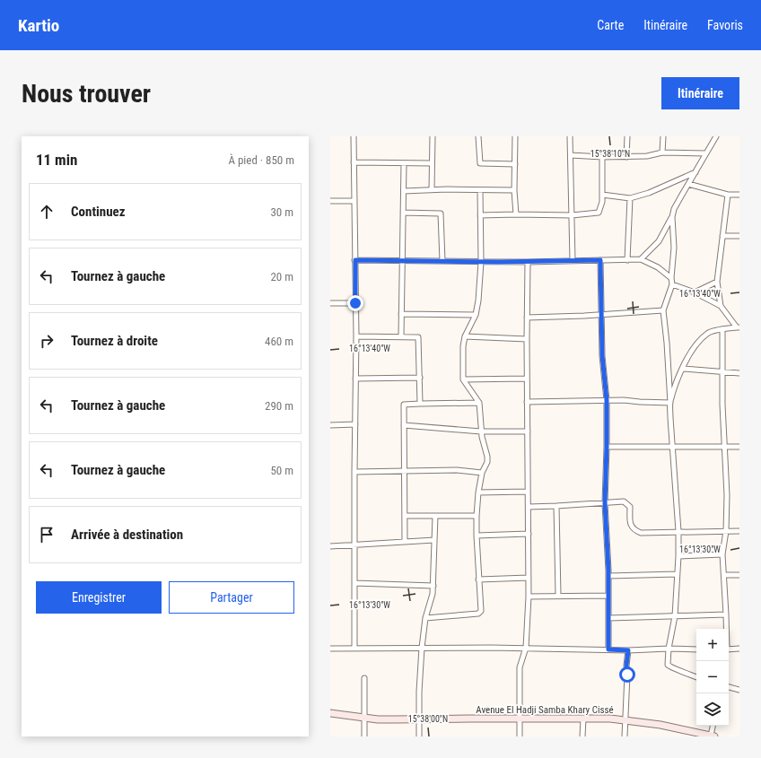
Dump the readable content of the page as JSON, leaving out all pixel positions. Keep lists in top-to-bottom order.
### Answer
{
  "streets": {
    "street": ["Avenue El Hadji Samba Khary Cissé"]
  },
  "page": {
    "header": "Kartio",
    "nav": ["Carte", "Itinéraire", "Favoris"],
    "buttons": [
      "Itinéraire",
      ["Enregistrer", "Partager"]
    ],
    "title": "Nous trouver",
    "heading": ["11 min", "À pied · 850 m"],
    "list": [
      ["Continuez", "30 m"],
      ["Tournez à gauche", "20 m"],
      ["Tournez à droite", "460 m"],
      ["Tournez à gauche", "290 m"],
      ["Tournez à gauche", "50 m"],
      "Arrivée à destination"
    ],
    "map_buttons": ["+", "−"]
  },
  "coordinates": [
    "15°38'10\"N",
    "16°13'40\"W",
    "16°13'30\"W",
    "15°38'00\"N"
  ]
}
